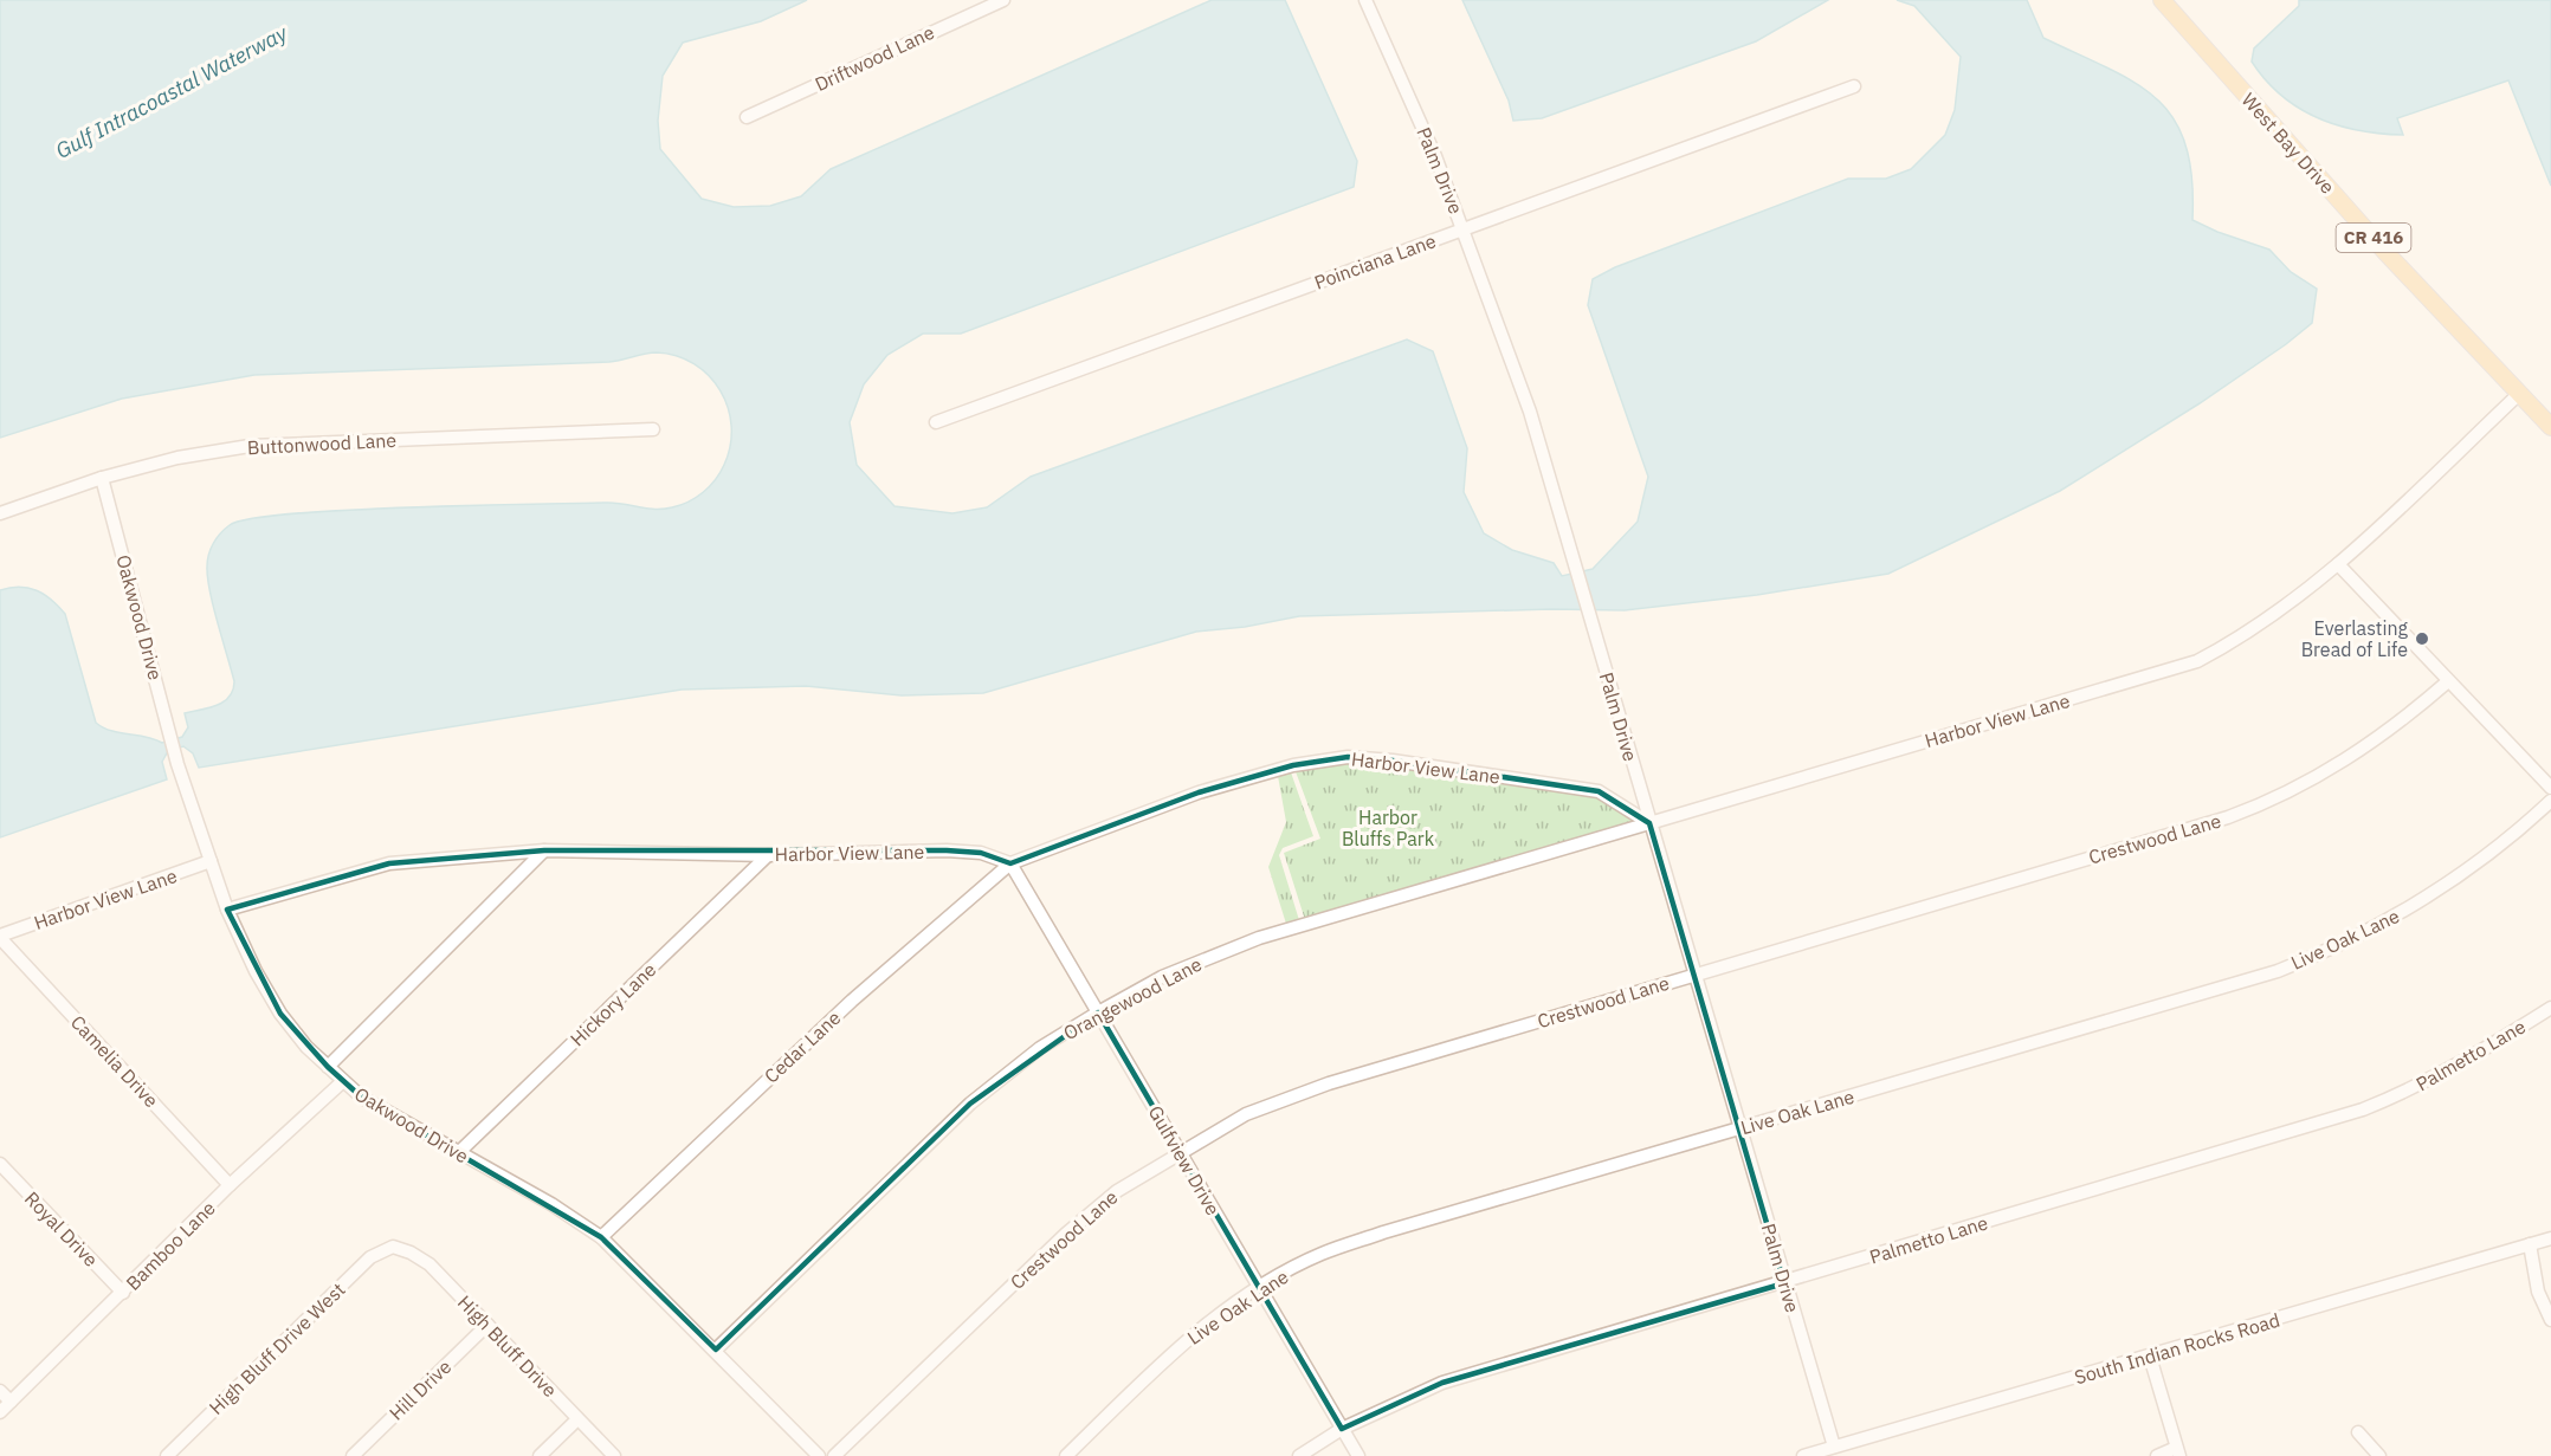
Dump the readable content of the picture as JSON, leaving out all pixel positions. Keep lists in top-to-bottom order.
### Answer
{
  "streets": {
    "main road": ["West Bay Drive", "CR 416"],
    "street": [
      "Driftwood Lane",
      "Palm Drive",
      "Poinciana Lane",
      "Buttonwood Lane",
      "Oakwood Drive",
      "Harbor View Lane",
      "Crestwood Lane",
      "Live Oak Lane",
      "Orangewood Lane",
      "Hickory Lane",
      "Cedar Lane",
      "Palmetto Lane",
      "Camelia Drive",
      "Gulfview Drive",
      "Royal Drive",
      "Bamboo Lane",
      "High Bluff Drive",
      "High Bluff Drive West",
      "South Indian Rocks Road",
      "Hill Drive"
    ]
  },
  "crossings": [
    ["West Bay Drive", "Harbor View Lane"],
    ["Palm Drive", "Poinciana Lane"],
    ["Palm Drive", "Harbor View Lane"],
    ["Palm Drive", "Crestwood Lane"],
    ["Palm Drive", "Live Oak Lane"],
    ["Palm Drive", "Orangewood Lane"],
    ["Palm Drive", "Palmetto Lane"],
    ["Palm Drive", "South Indian Rocks Road"],
    ["Buttonwood Lane", "Oakwood Drive"],
    ["Oakwood Drive", "Harbor View Lane"],
    ["Oakwood Drive", "Orangewood Lane"],
    ["Oakwood Drive", "Hickory Lane"],
    ["Oakwood Drive", "Cedar Lane"],
    ["Oakwood Drive", "Bamboo Lane"],
    ["Harbor View Lane", "Orangewood Lane"],
    ["Harbor View Lane", "Hickory Lane"],
    ["Harbor View Lane", "Cedar Lane"],
    ["Harbor View Lane", "Camelia Drive"],
    ["Harbor View Lane", "Gulfview Drive"],
    ["Crestwood Lane", "Gulfview Drive"],
    ["Live Oak Lane", "Gulfview Drive"],
    ["Orangewood Lane", "Gulfview Drive"],
    ["Cedar Lane", "Gulfview Drive"],
    ["Palmetto Lane", "Gulfview Drive"],
    ["Camelia Drive", "Bamboo Lane"],
    ["Royal Drive", "Bamboo Lane"],
    ["High Bluff Drive", "High Bluff Drive West"],
    ["High Bluff Drive", "Hill Drive"]
  ],
  "water": ["Gulf Intracoastal Waterway"],
  "parks": ["Harbor Bluffs Park"],
  "places": ["Everlasting Bread of Life"]
}
